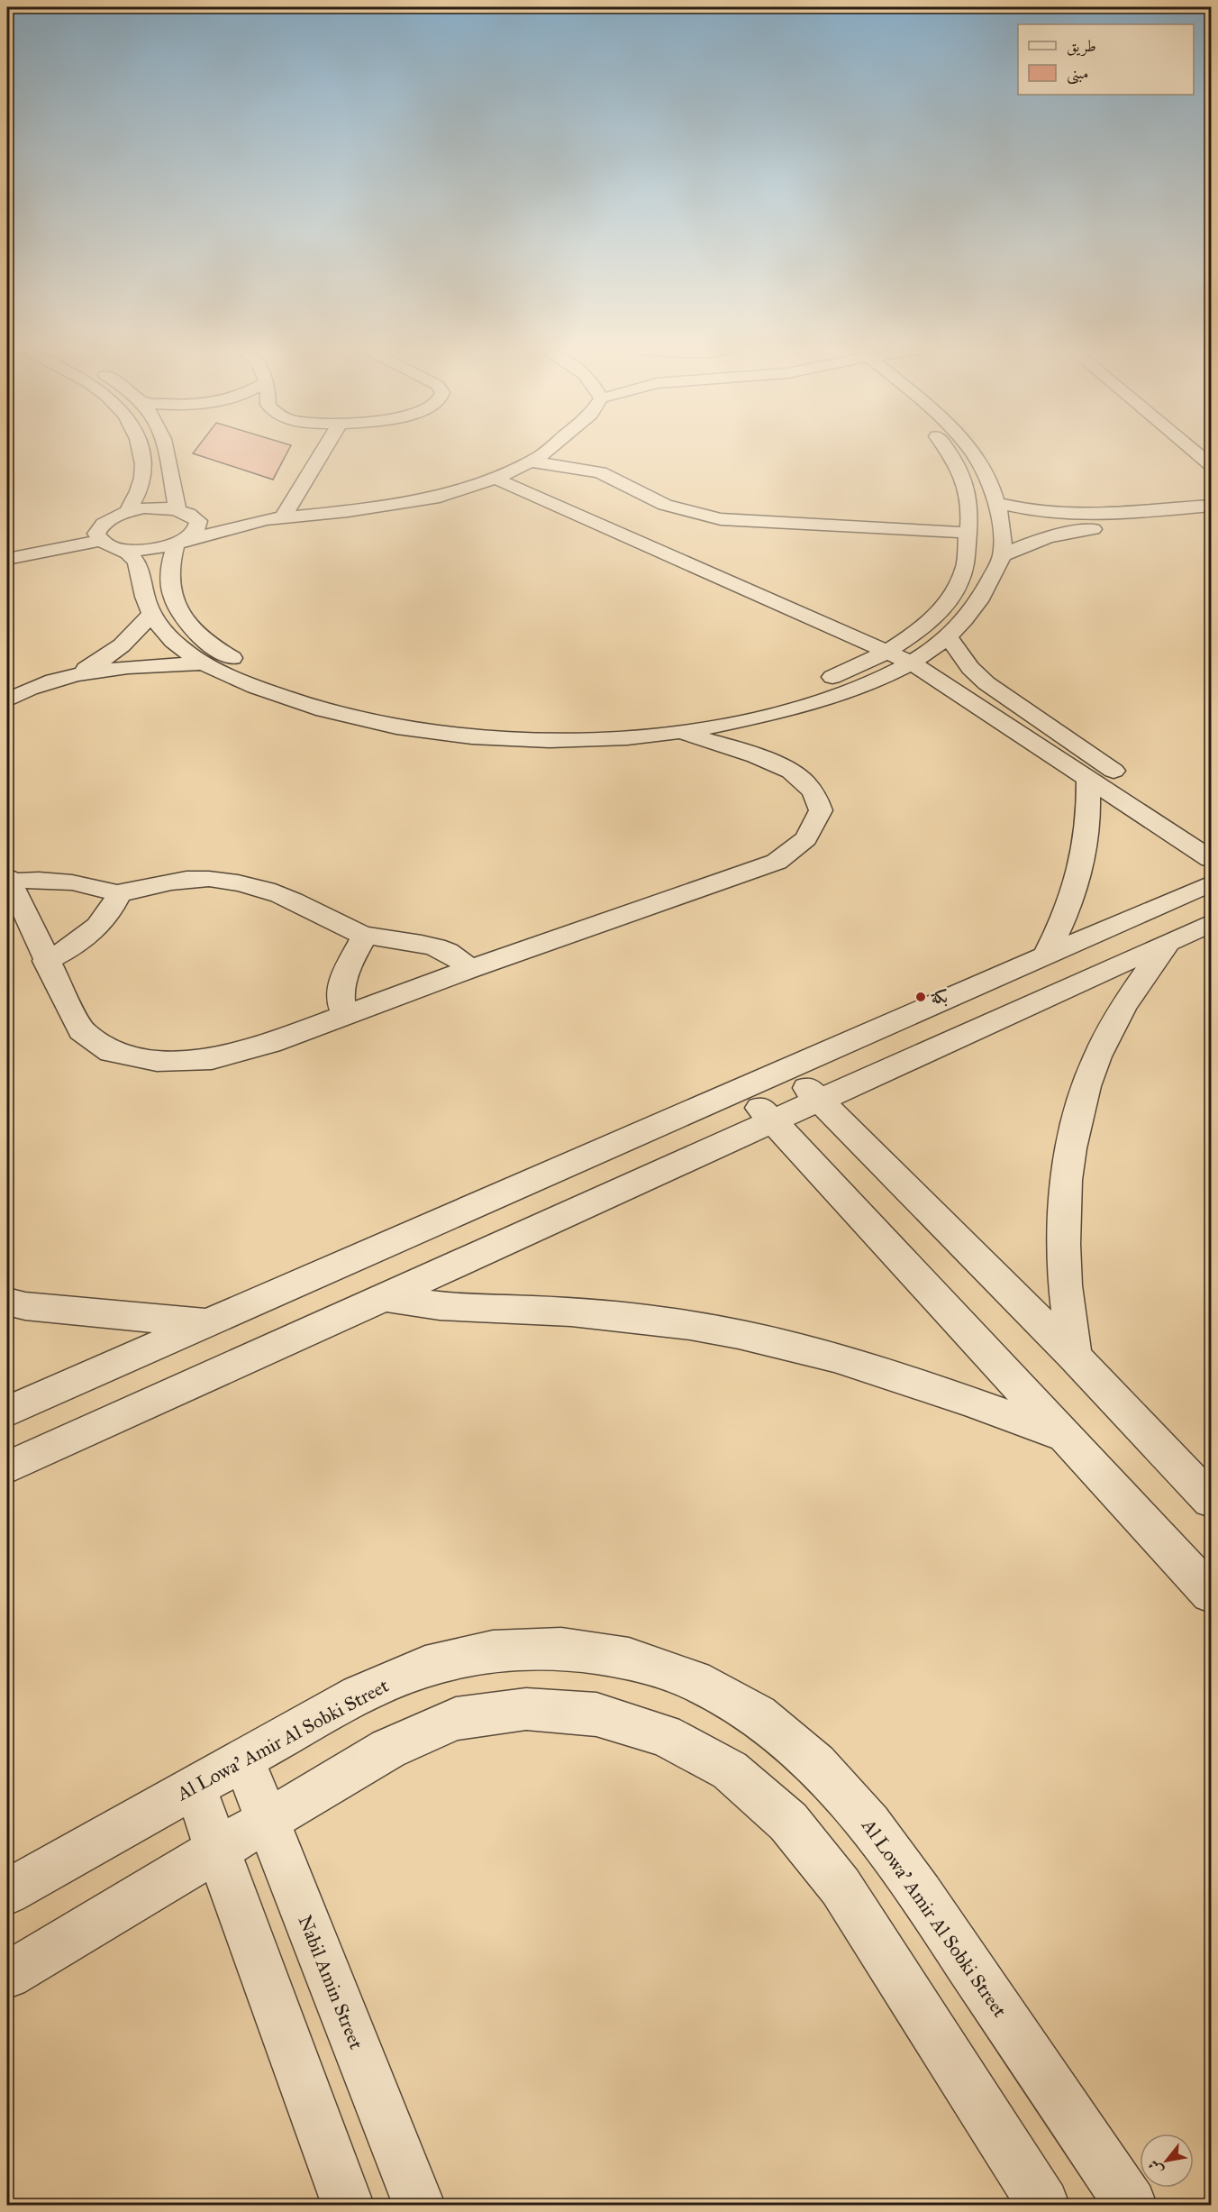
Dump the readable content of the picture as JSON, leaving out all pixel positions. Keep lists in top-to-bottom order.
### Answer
{
  "streets": {
    "street": ["Al Lowa' Amir Al Sobki Street", "Nabil Amin Street"]
  },
  "crossings": [
    ["Al Lowa' Amir Al Sobki Street", "Nabil Amin Street"]
  ],
  "places": ["بكة"],
  "legend": ["طريق", "مبنى"],
  "north": "bottom left"
}
